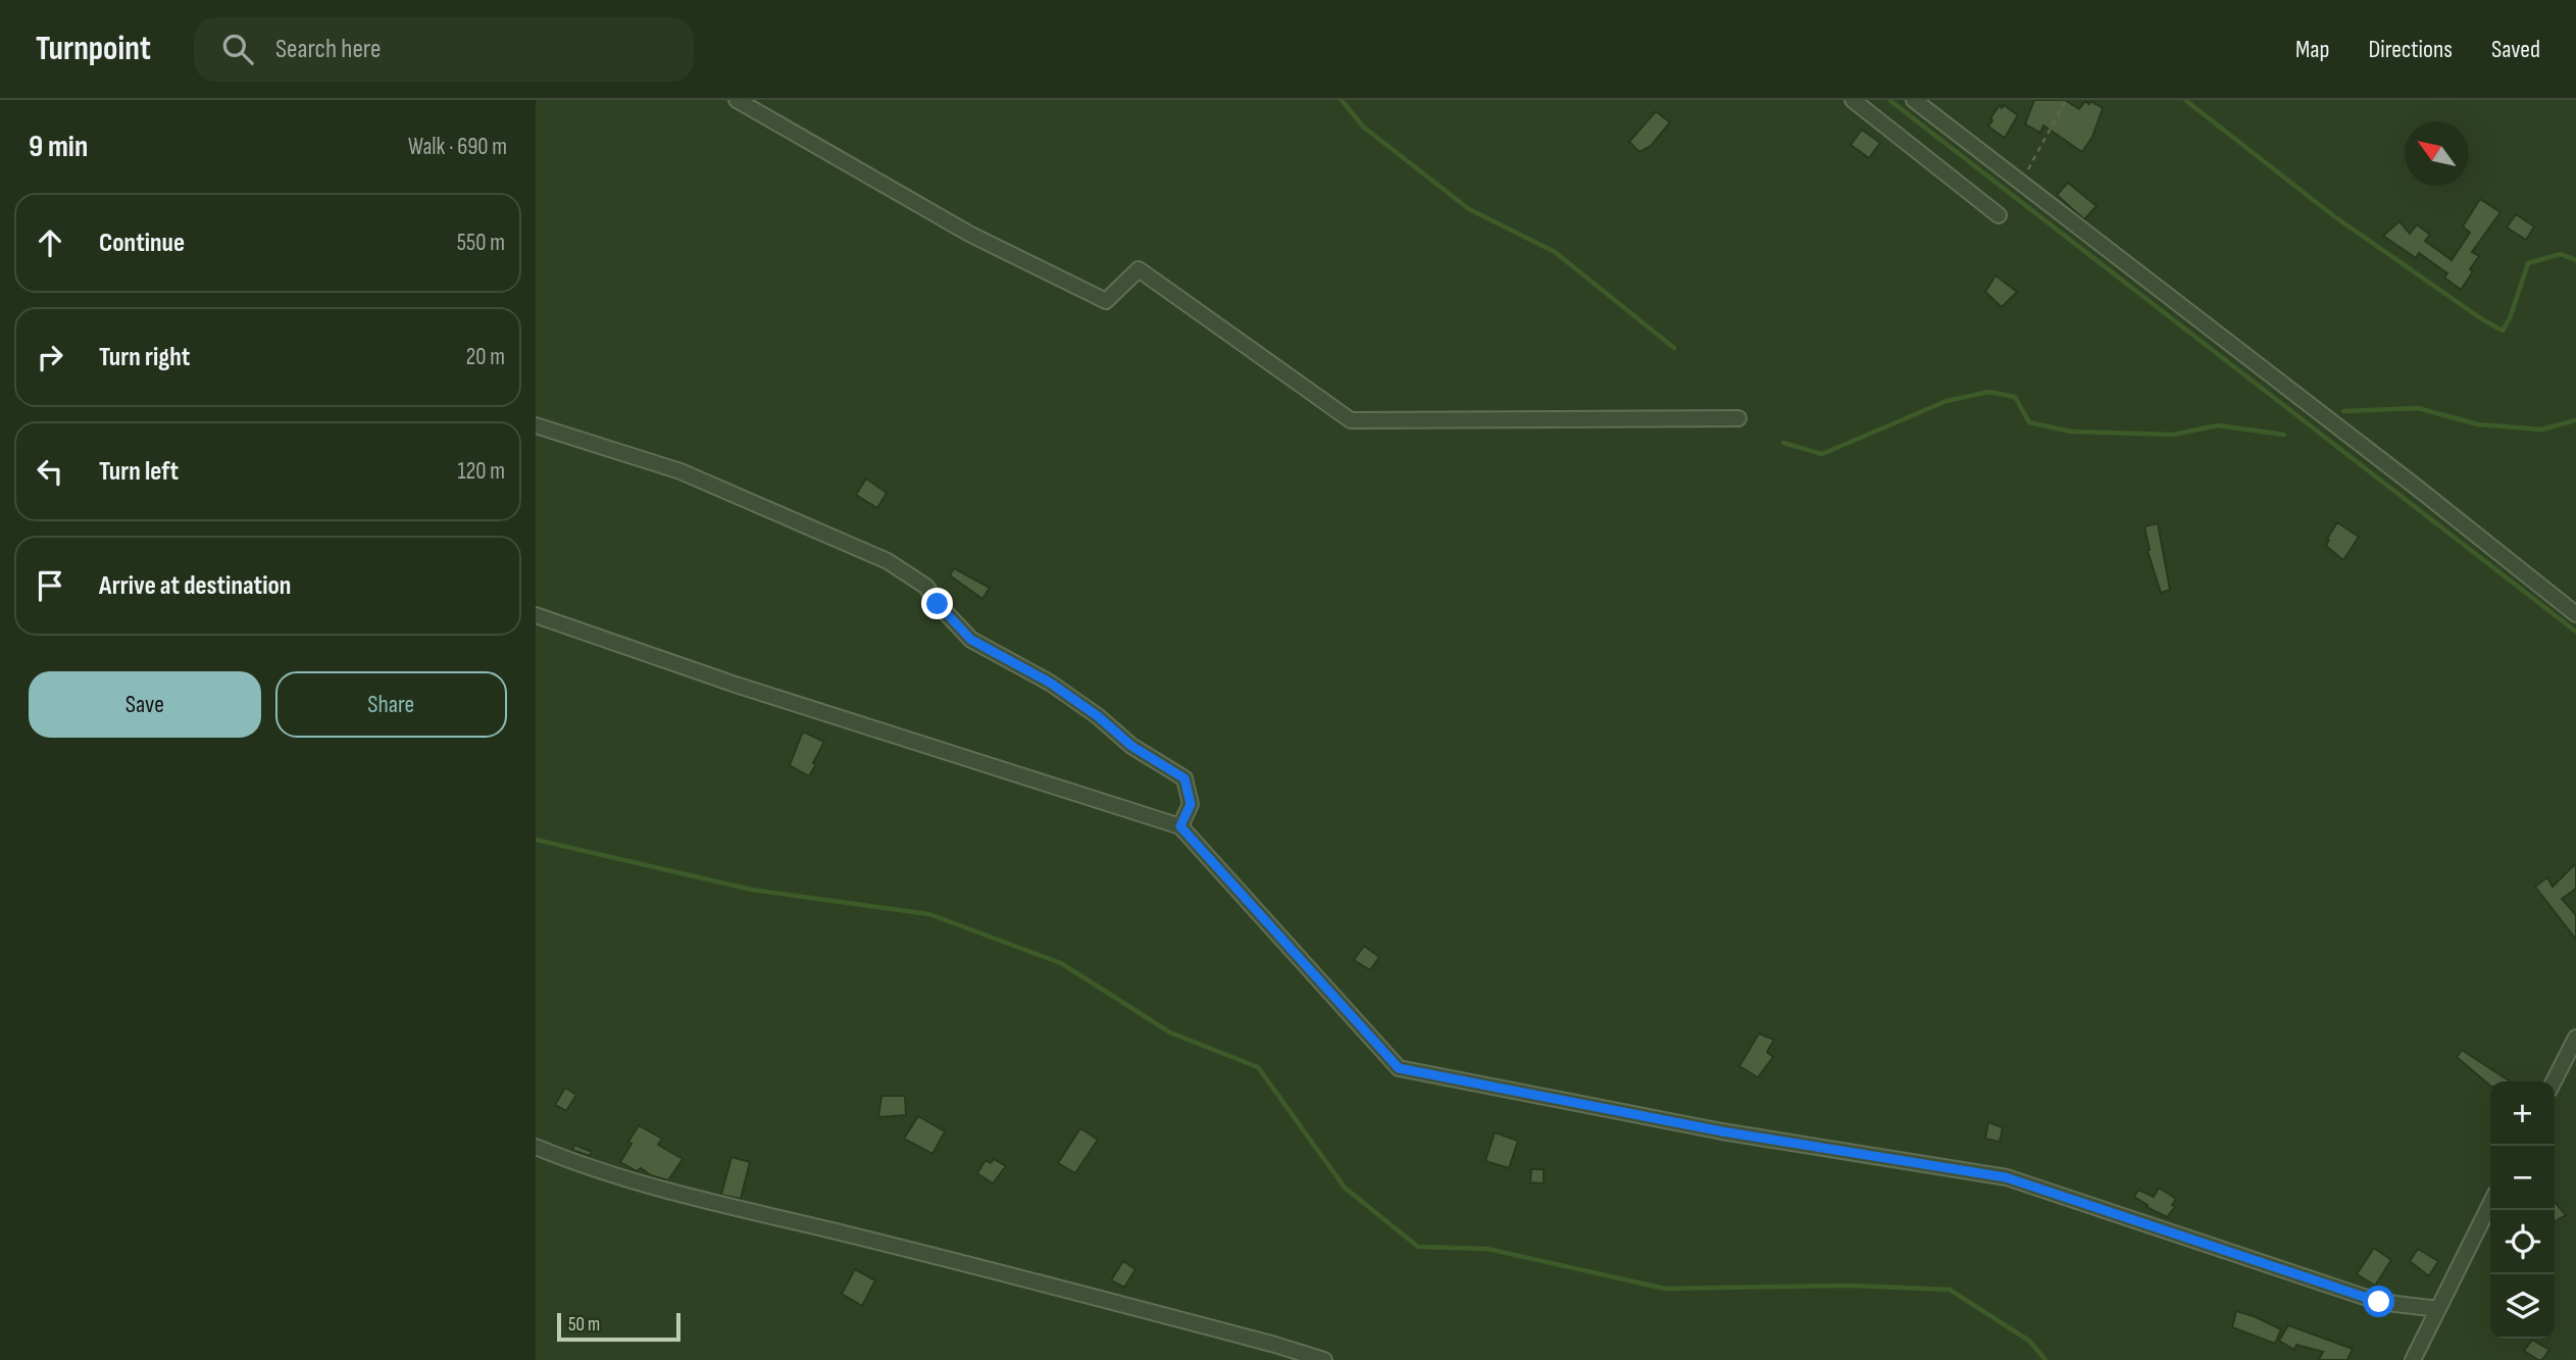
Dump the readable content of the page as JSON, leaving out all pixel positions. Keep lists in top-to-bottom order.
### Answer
{
  "scale_bar": "50 m",
  "north": "top left",
  "page": {
    "header": "Turnpoint",
    "search": "Search here",
    "nav": ["Map", "Directions", "Saved"],
    "heading": ["9 min", "Walk · 690 m"],
    "list": [
      ["Continue", "550 m"],
      ["Turn right", "20 m"],
      ["Turn left", "120 m"],
      "Arrive at destination"
    ],
    "buttons": ["Save", "Share"],
    "map_buttons": ["+", "−"],
    "scale": "50 m"
  }
}
